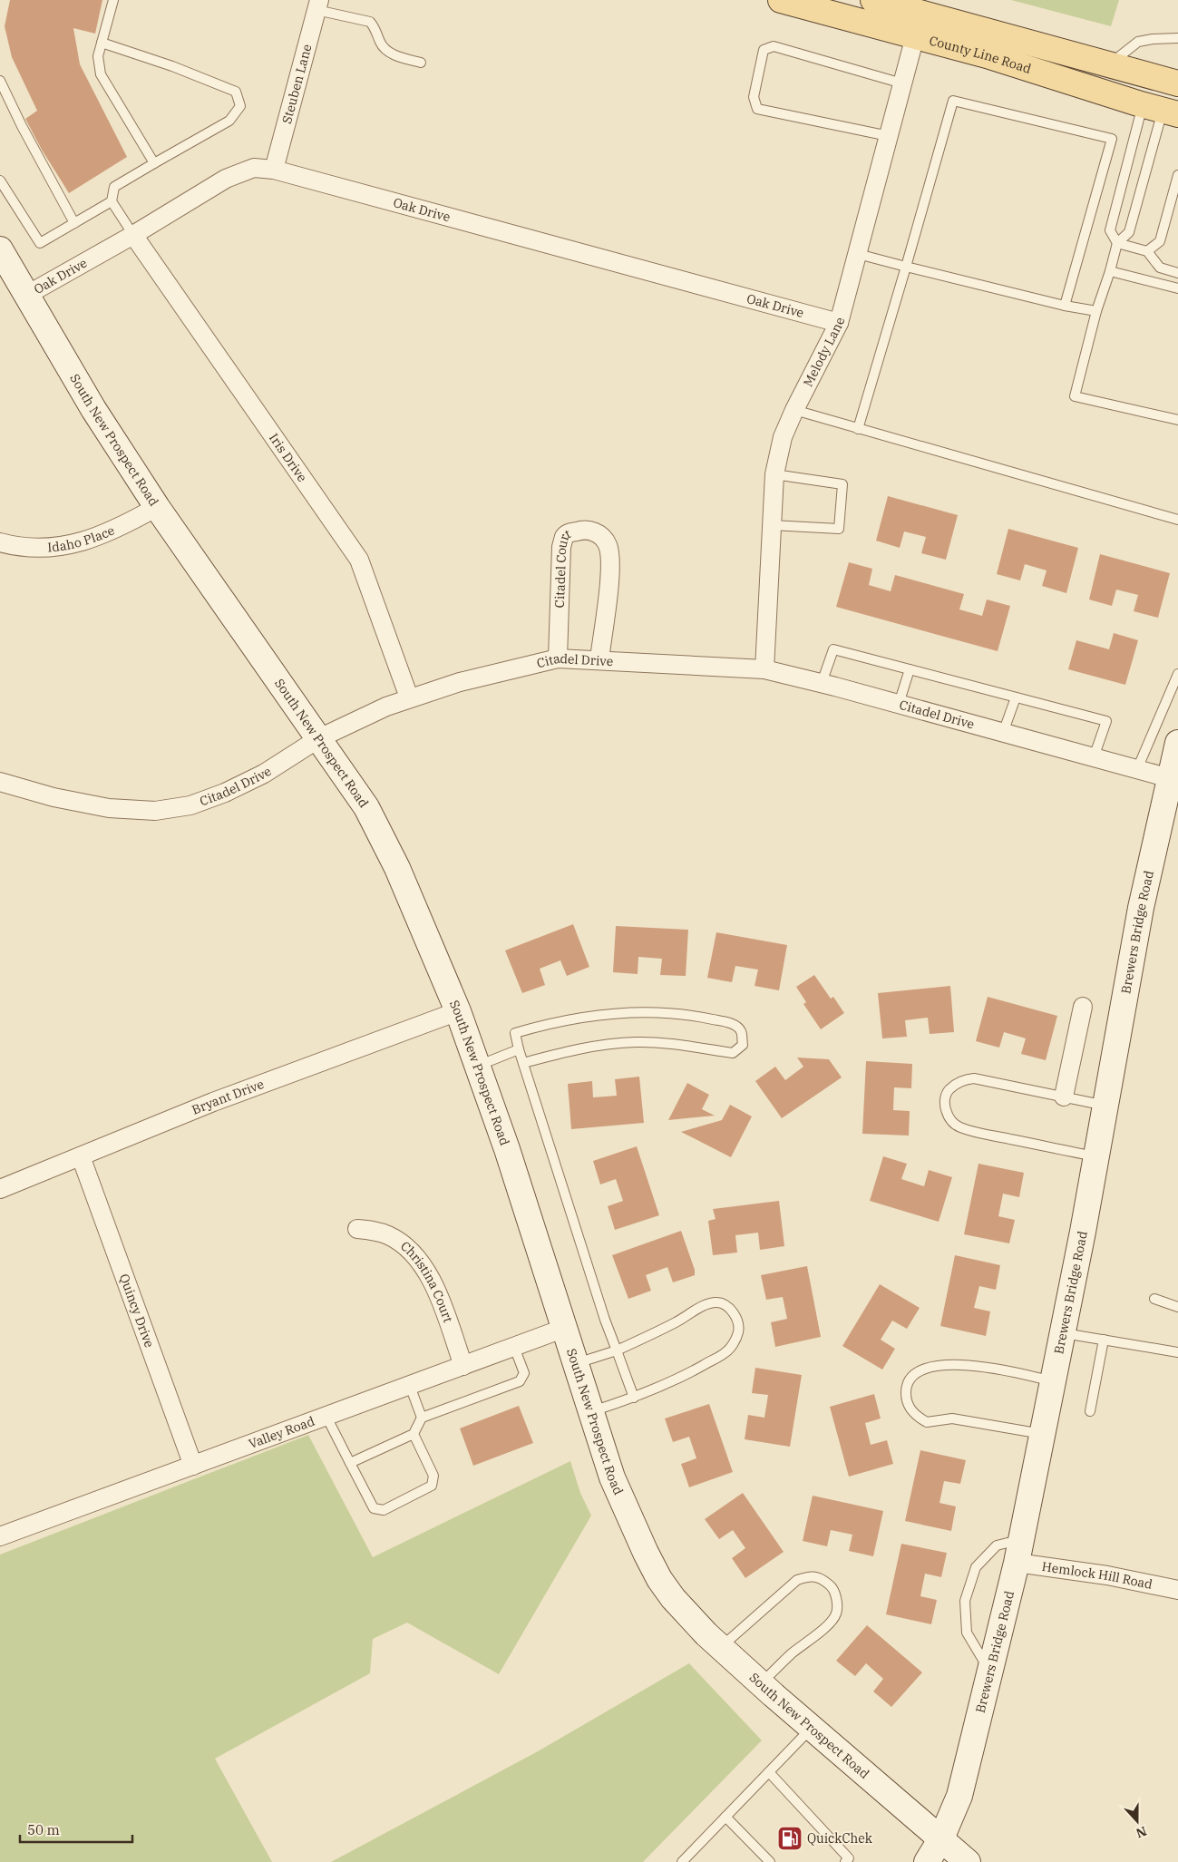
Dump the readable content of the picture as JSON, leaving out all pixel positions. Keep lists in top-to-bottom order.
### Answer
{
  "streets": {
    "main road": ["County Line Road", "South New Prospect Road", "Brewers Bridge Road"],
    "street": [
      "Steuben Lane",
      "Oak Drive",
      "Melody Lane",
      "Iris Drive",
      "Idaho Place",
      "Citadel Court",
      "Citadel Drive",
      "Bryant Drive",
      "Christina Court",
      "Quincy Drive",
      "Valley Road",
      "Hemlock Hill Road"
    ]
  },
  "crossings": [
    ["County Line Road", "Melody Lane"],
    ["Steuben Lane", "Oak Drive"],
    ["Oak Drive", "Melody Lane"],
    ["Oak Drive", "South New Prospect Road"],
    ["Oak Drive", "Iris Drive"],
    ["Melody Lane", "Citadel Drive"],
    ["South New Prospect Road", "Idaho Place"],
    ["South New Prospect Road", "Citadel Drive"],
    ["South New Prospect Road", "Brewers Bridge Road"],
    ["South New Prospect Road", "Bryant Drive"],
    ["South New Prospect Road", "Valley Road"],
    ["Iris Drive", "Citadel Drive"],
    ["Citadel Court", "Citadel Drive"],
    ["Citadel Drive", "Brewers Bridge Road"],
    ["Brewers Bridge Road", "Hemlock Hill Road"],
    ["Bryant Drive", "Quincy Drive"],
    ["Christina Court", "Valley Road"],
    ["Quincy Drive", "Valley Road"]
  ],
  "places": {
    "fuel station": ["QuickChek"]
  },
  "scale_bar": "50 m",
  "north": "bottom"
}
